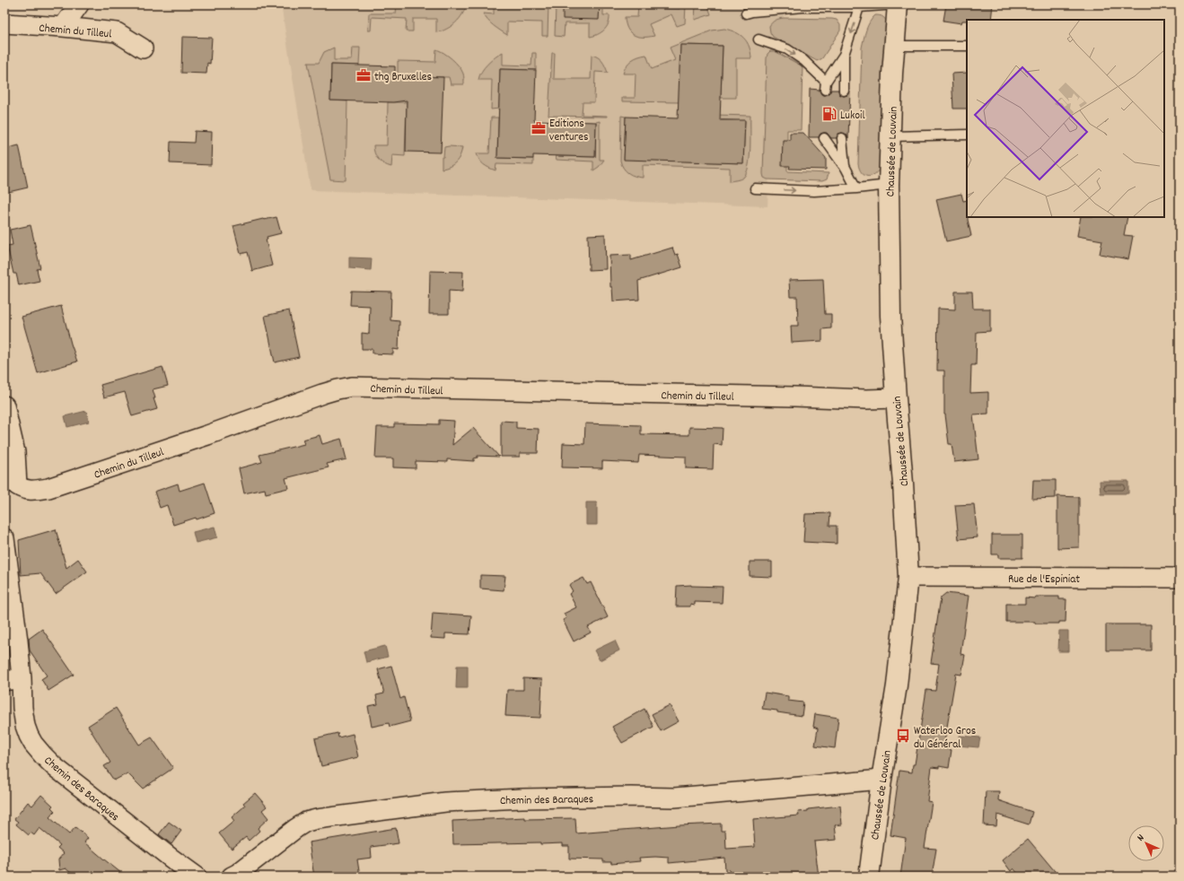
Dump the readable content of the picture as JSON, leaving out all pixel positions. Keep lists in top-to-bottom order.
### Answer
{
  "streets": {
    "main road": ["Chaussée de Louvain"],
    "street": ["Chemin du Tilleul", "Rue de l'Espiniat", "Chemin des Baraques"]
  },
  "crossings": [
    ["Chemin du Tilleul", "Chaussée de Louvain"],
    ["Chaussée de Louvain", "Rue de l'Espiniat"],
    ["Chaussée de Louvain", "Chemin des Baraques"]
  ],
  "places": {
    "office": ["thg Bruxelles", "Editions ventures"],
    "fuel station": ["Lukoil"],
    "bus stop": ["Waterloo Gros du Général"]
  },
  "north": "top left"
}
